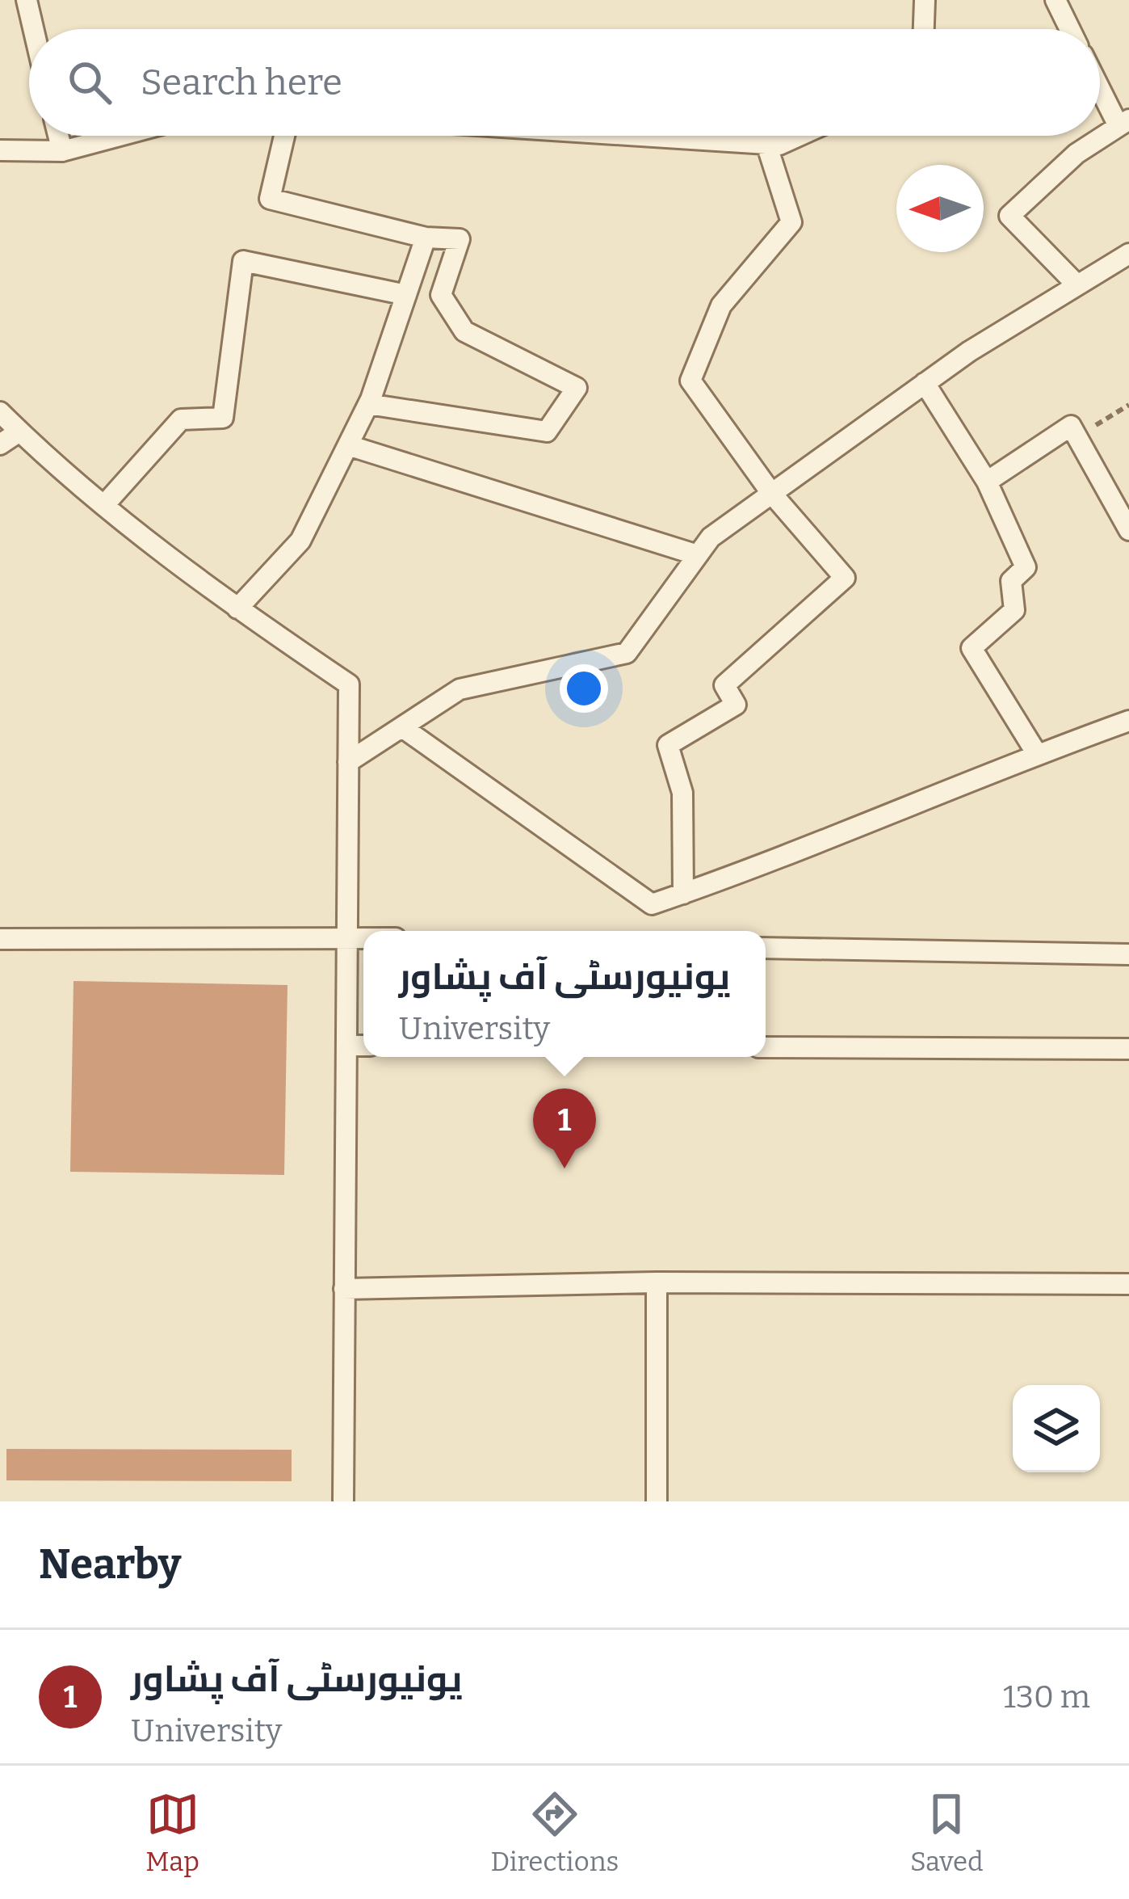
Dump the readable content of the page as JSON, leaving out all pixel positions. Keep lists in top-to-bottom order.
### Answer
{
  "north": "left",
  "page": {
    "search": "Search here",
    "popup": ["یونیورسٹی آف پشاور", "University"],
    "pins": "1",
    "heading": "Nearby",
    "list": [
      {
        "mark": "1",
        "name": "یونیورسٹی آف پشاور",
        "note": "University",
        "value": "130 m"
      }
    ],
    "nav": ["Map", "Directions", "Saved"]
  }
}
